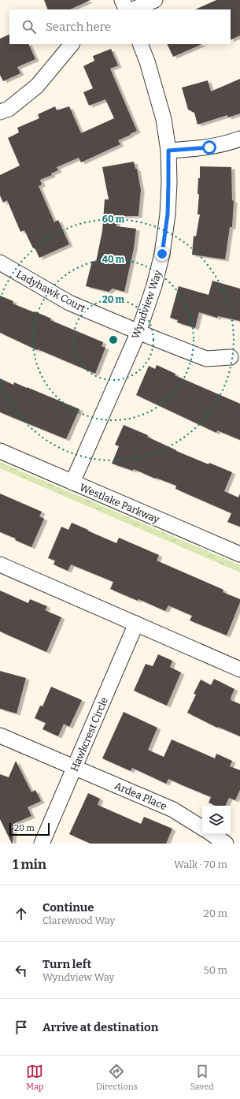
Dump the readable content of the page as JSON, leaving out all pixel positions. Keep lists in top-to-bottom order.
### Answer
{
  "streets": {
    "street": [
      "Ladyhawk Court",
      "Wyndview Way",
      "Westlake Parkway",
      "Hawkcrest Circle",
      "Ardea Place"
    ]
  },
  "crossings": [
    ["Ladyhawk Court", "Wyndview Way"],
    ["Wyndview Way", "Westlake Parkway"],
    ["Hawkcrest Circle", "Ardea Place"]
  ],
  "scale_bar": "20 m",
  "page": {
    "search": "Search here",
    "scale": "20 m",
    "heading": ["1 min", "Walk · 70 m"],
    "list": [
      ["Continue", "Clarewood Way", "20 m"],
      ["Turn left", "Wyndview Way", "50 m"],
      "Arrive at destination"
    ],
    "nav": ["Map", "Directions", "Saved"]
  },
  "rings": ["60 m", "40 m", "20 m"]
}
